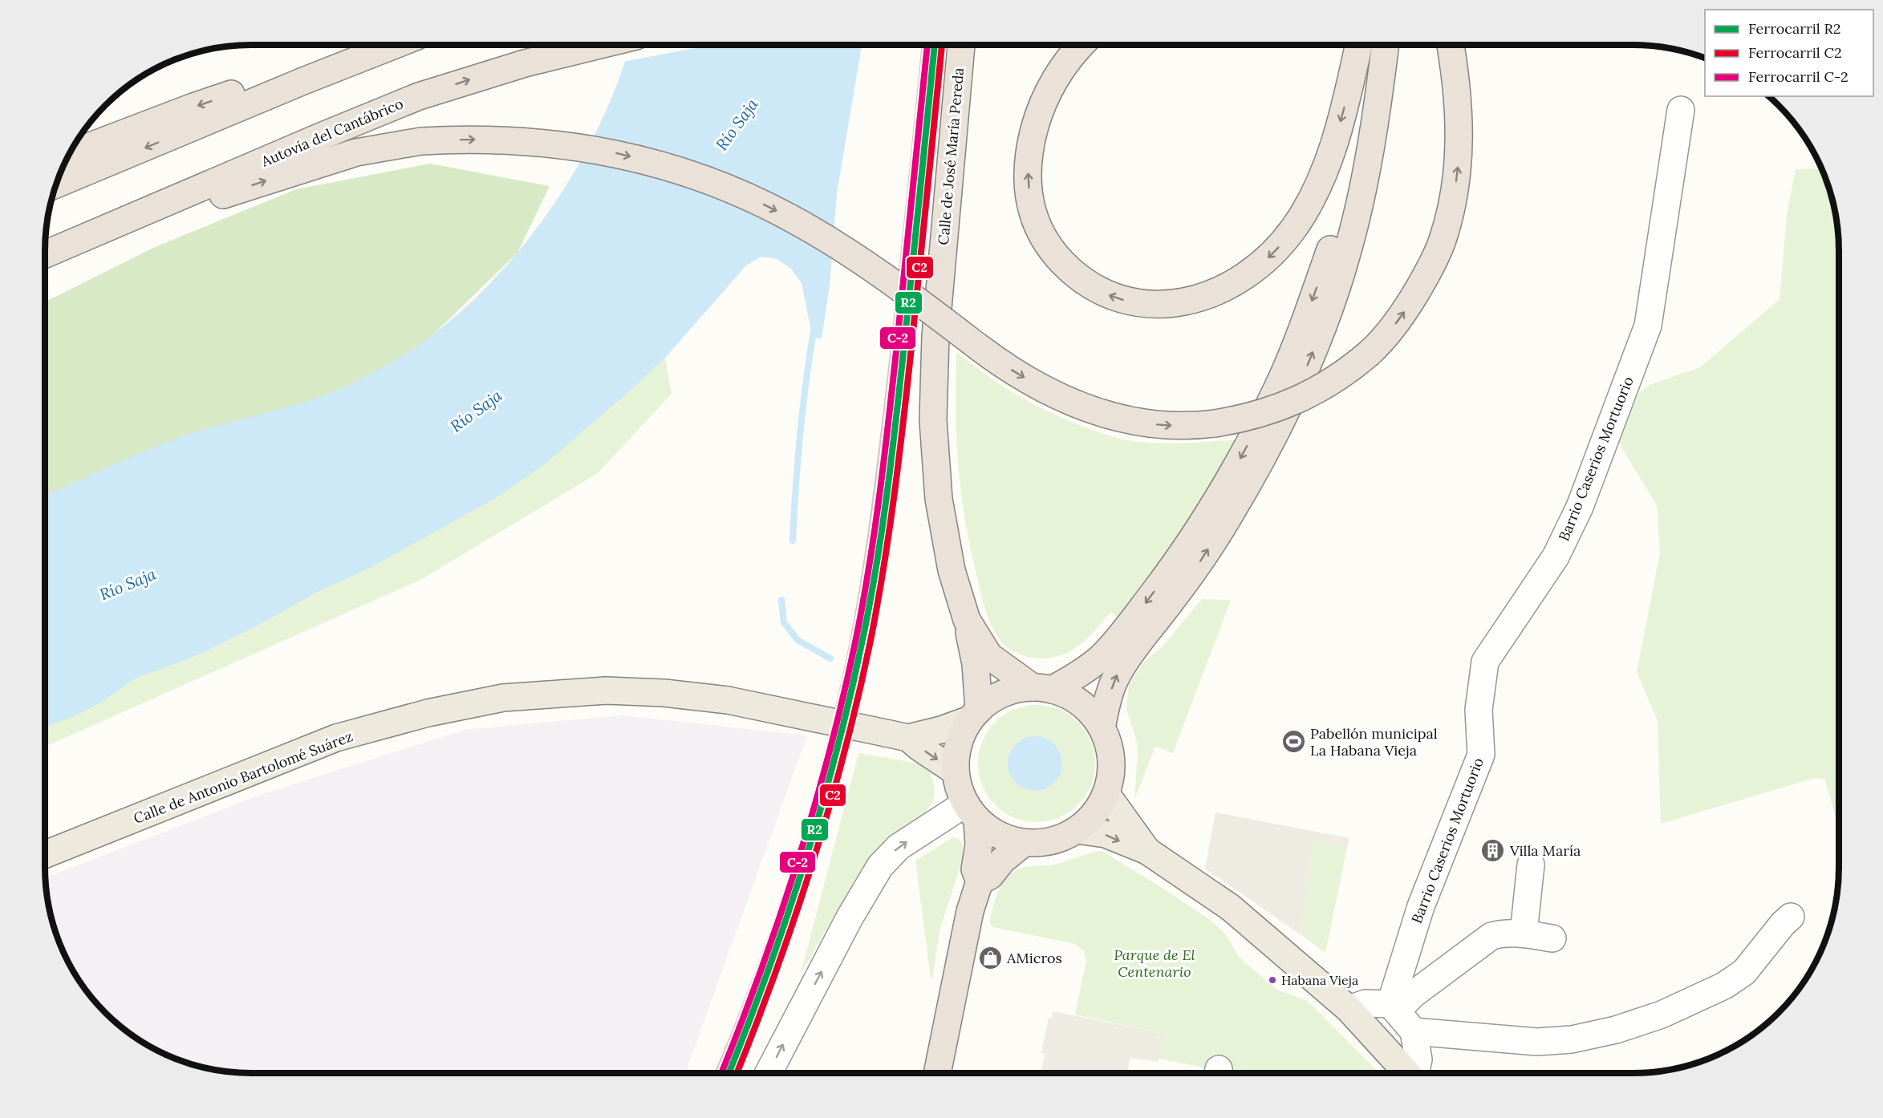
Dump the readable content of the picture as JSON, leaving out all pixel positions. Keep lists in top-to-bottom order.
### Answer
{
  "streets": {
    "highway": ["Autovía del Cantábrico", "Calle de José María Pereda"],
    "main road": ["Calle de Antonio Bartolomé Suárez"],
    "street": ["Barrio Caserios Mortuorio"]
  },
  "crossings": [
    ["Calle de José María Pereda", "Calle de Antonio Bartolomé Suárez"]
  ],
  "water": ["Río Saja"],
  "parks": ["Parque de El Centenario"],
  "places": {
    "sports": ["Pabellón municipal La Habana Vieja"],
    "building": ["Villa María"],
    "shop": ["AMicros"],
    "other": ["Habana Vieja"]
  },
  "lines": ["rail line R2", "rail line C2", "rail line C-2"],
  "legend": ["Ferrocarril R2", "Ferrocarril C2", "Ferrocarril C-2"]
}
